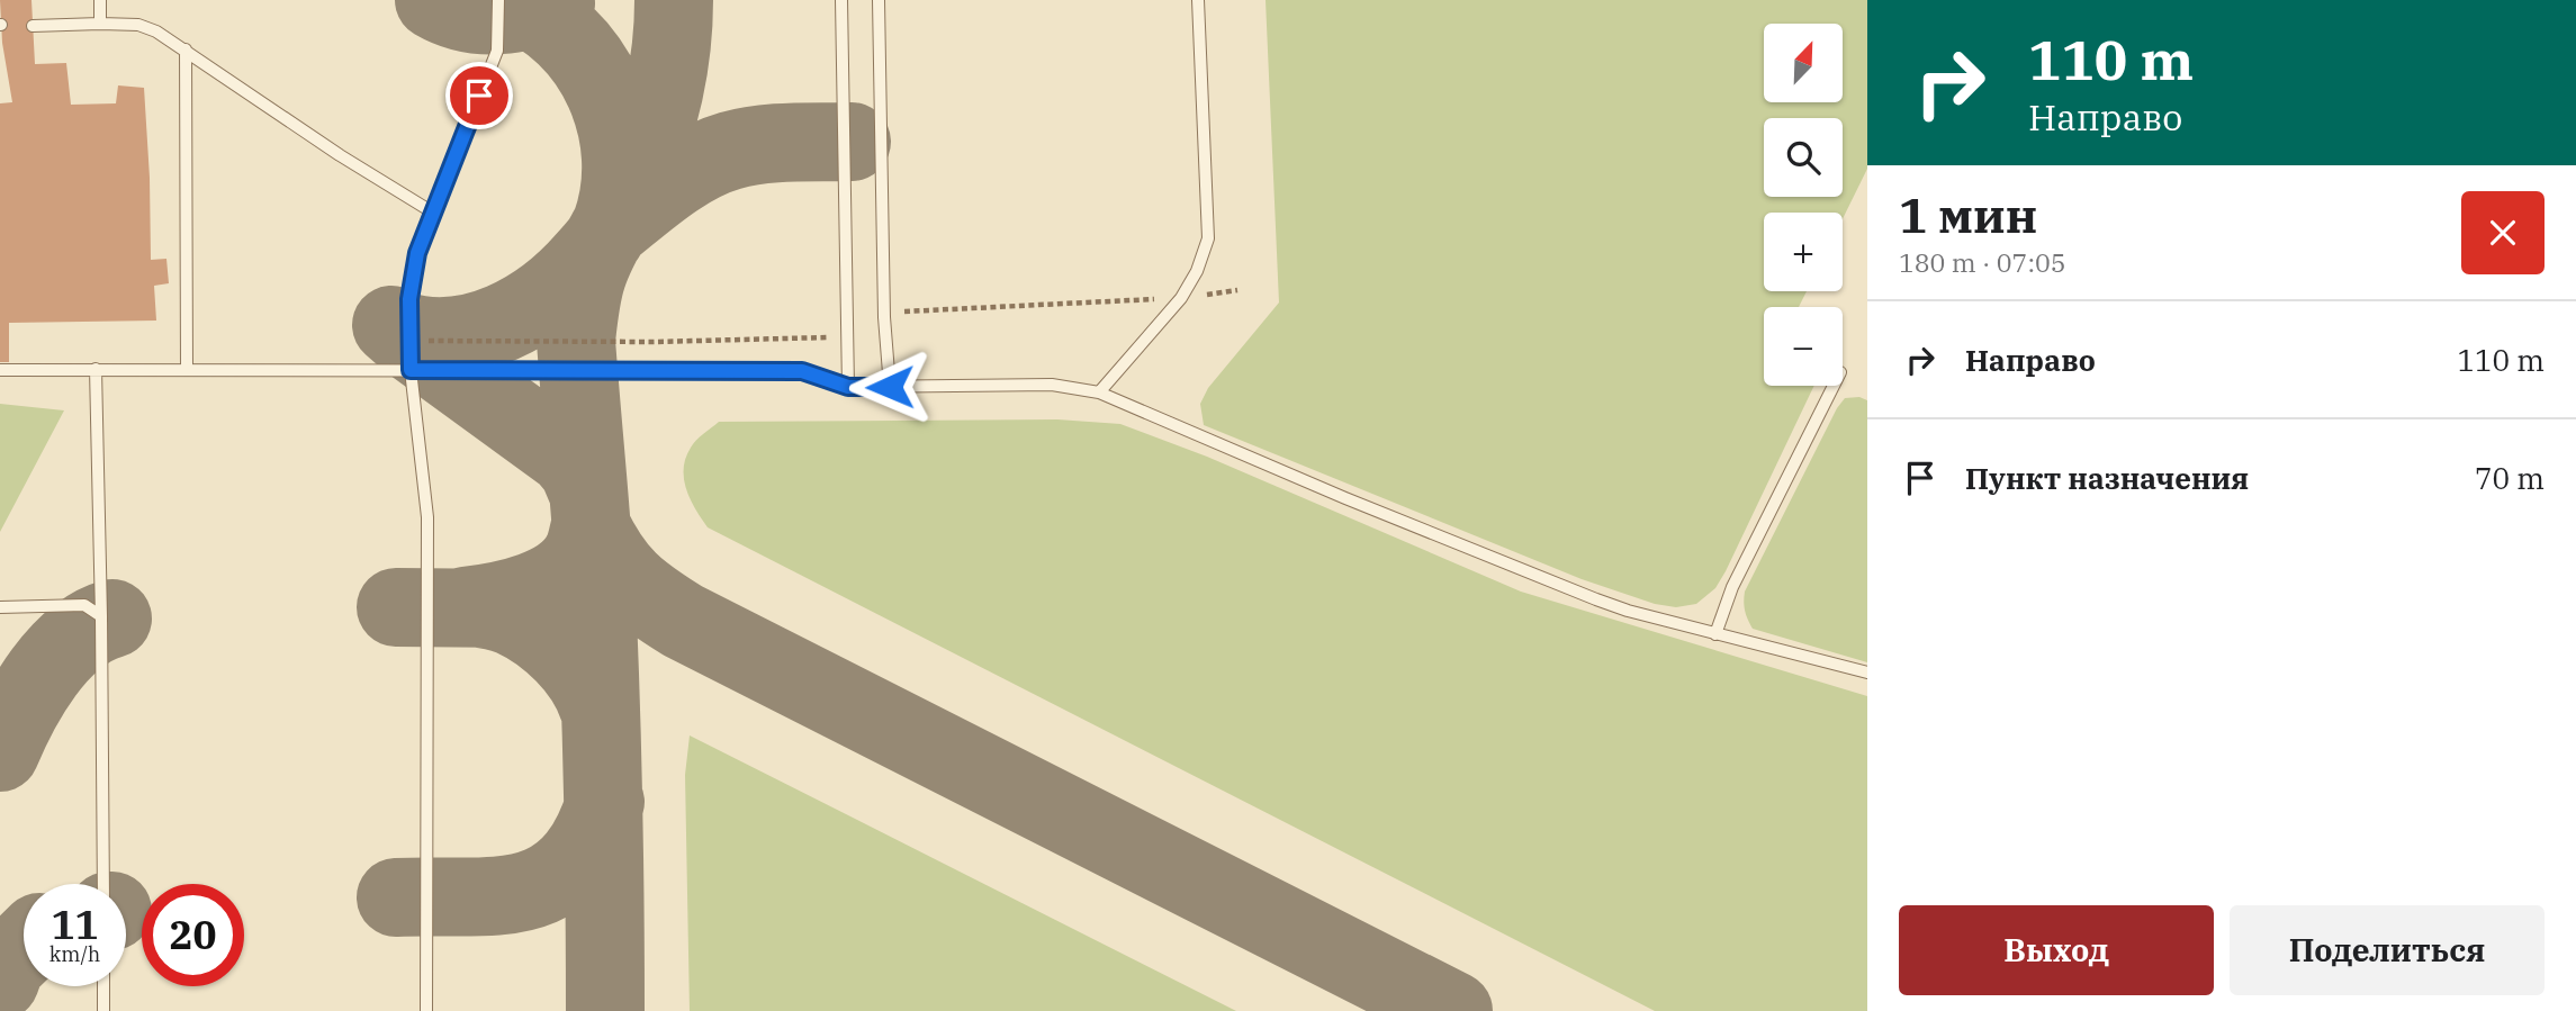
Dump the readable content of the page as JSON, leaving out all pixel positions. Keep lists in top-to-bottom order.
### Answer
{
  "north": "top right",
  "page": {
    "turn": ["110 m", "Направо"],
    "map_buttons": ["+", "−"],
    "heading": ["1 мин", "180 m · 07:05"],
    "list": [
      {
        "name": "Направо",
        "value": "110 m"
      },
      {
        "name": "Пункт назначения",
        "value": "70 m"
      }
    ],
    "speed": "11 km/h",
    "limit": "20",
    "buttons": ["Выход", "Поделиться"]
  }
}
